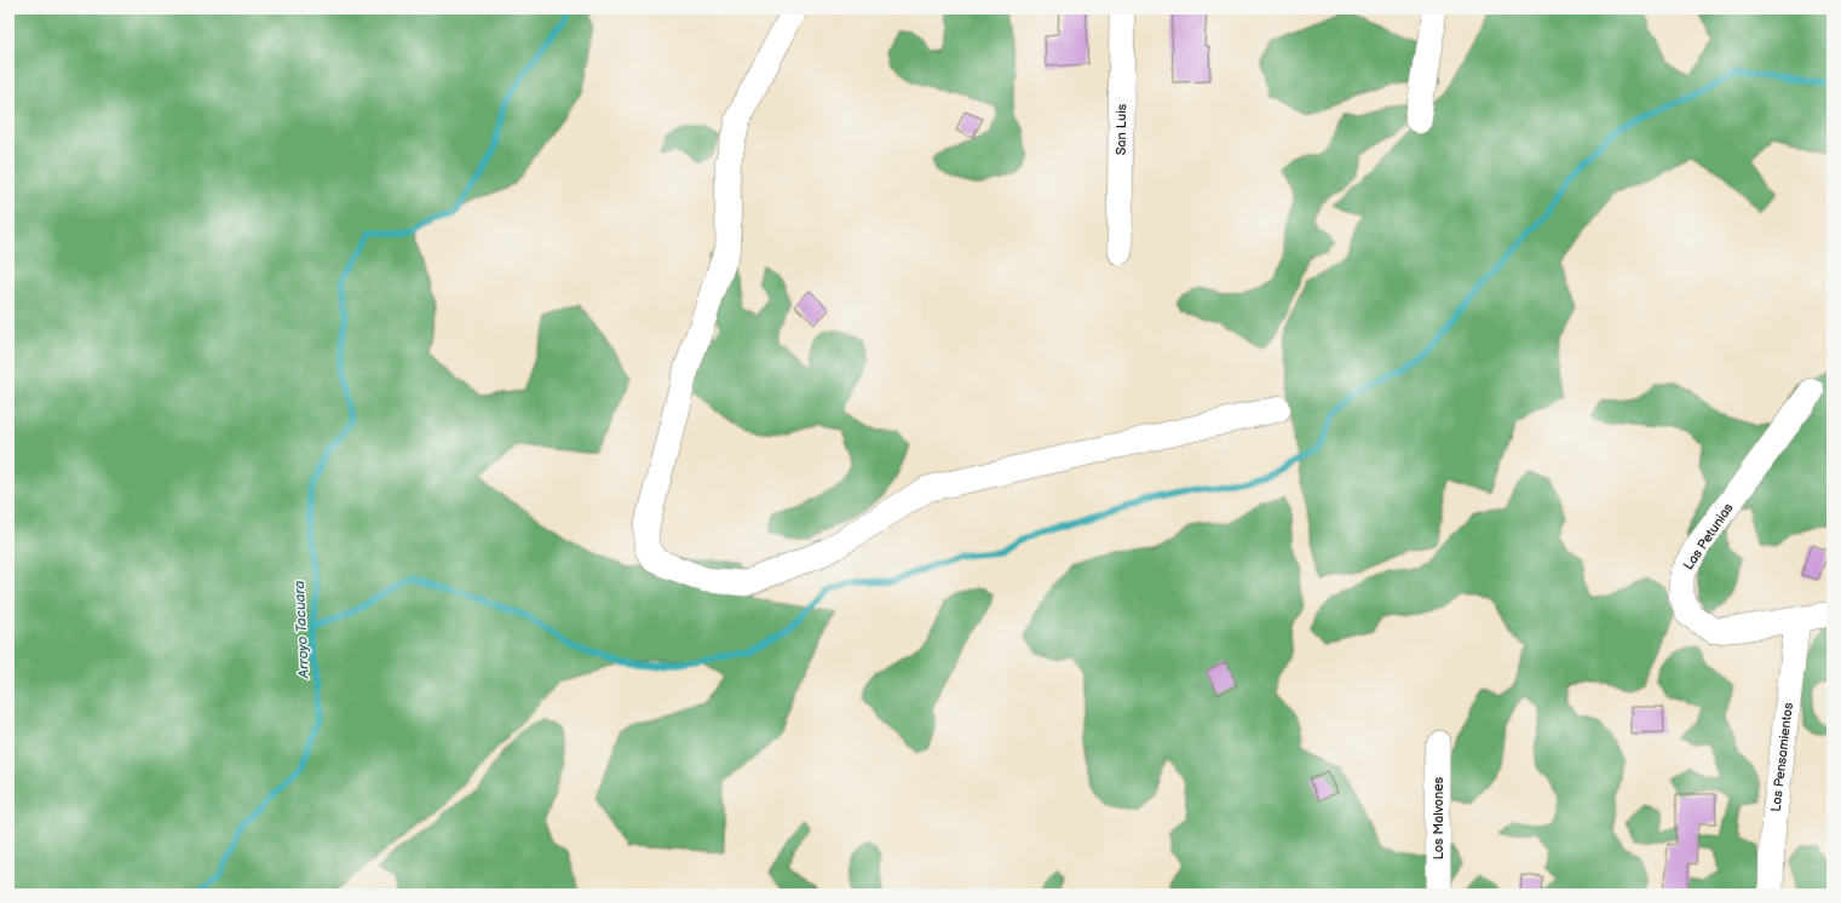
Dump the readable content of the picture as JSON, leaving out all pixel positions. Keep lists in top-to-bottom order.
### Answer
{
  "streets": {
    "street": [
      "San Luis",
      "Las Petunias",
      "Los Pensamientos",
      "Los Malvones"
    ]
  },
  "crossings": [
    ["Las Petunias", "Los Pensamientos"]
  ],
  "water": ["Arroyo Tacuara"]
}
